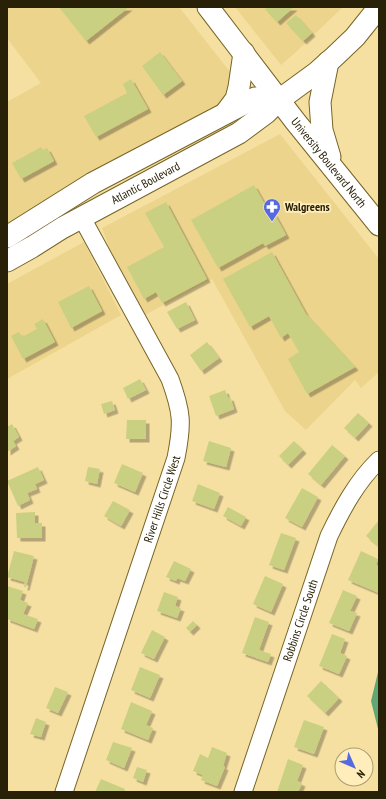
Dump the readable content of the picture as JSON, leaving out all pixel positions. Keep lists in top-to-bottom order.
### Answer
{
  "streets": {
    "main road": ["University Boulevard North", "Atlantic Boulevard"],
    "street": ["River Hills Circle West", "Robbins Circle South"]
  },
  "crossings": [
    ["University Boulevard North", "Atlantic Boulevard"],
    ["Atlantic Boulevard", "River Hills Circle West"]
  ],
  "places": {
    "pharmacy": ["Walgreens"]
  },
  "north": "bottom right"
}
